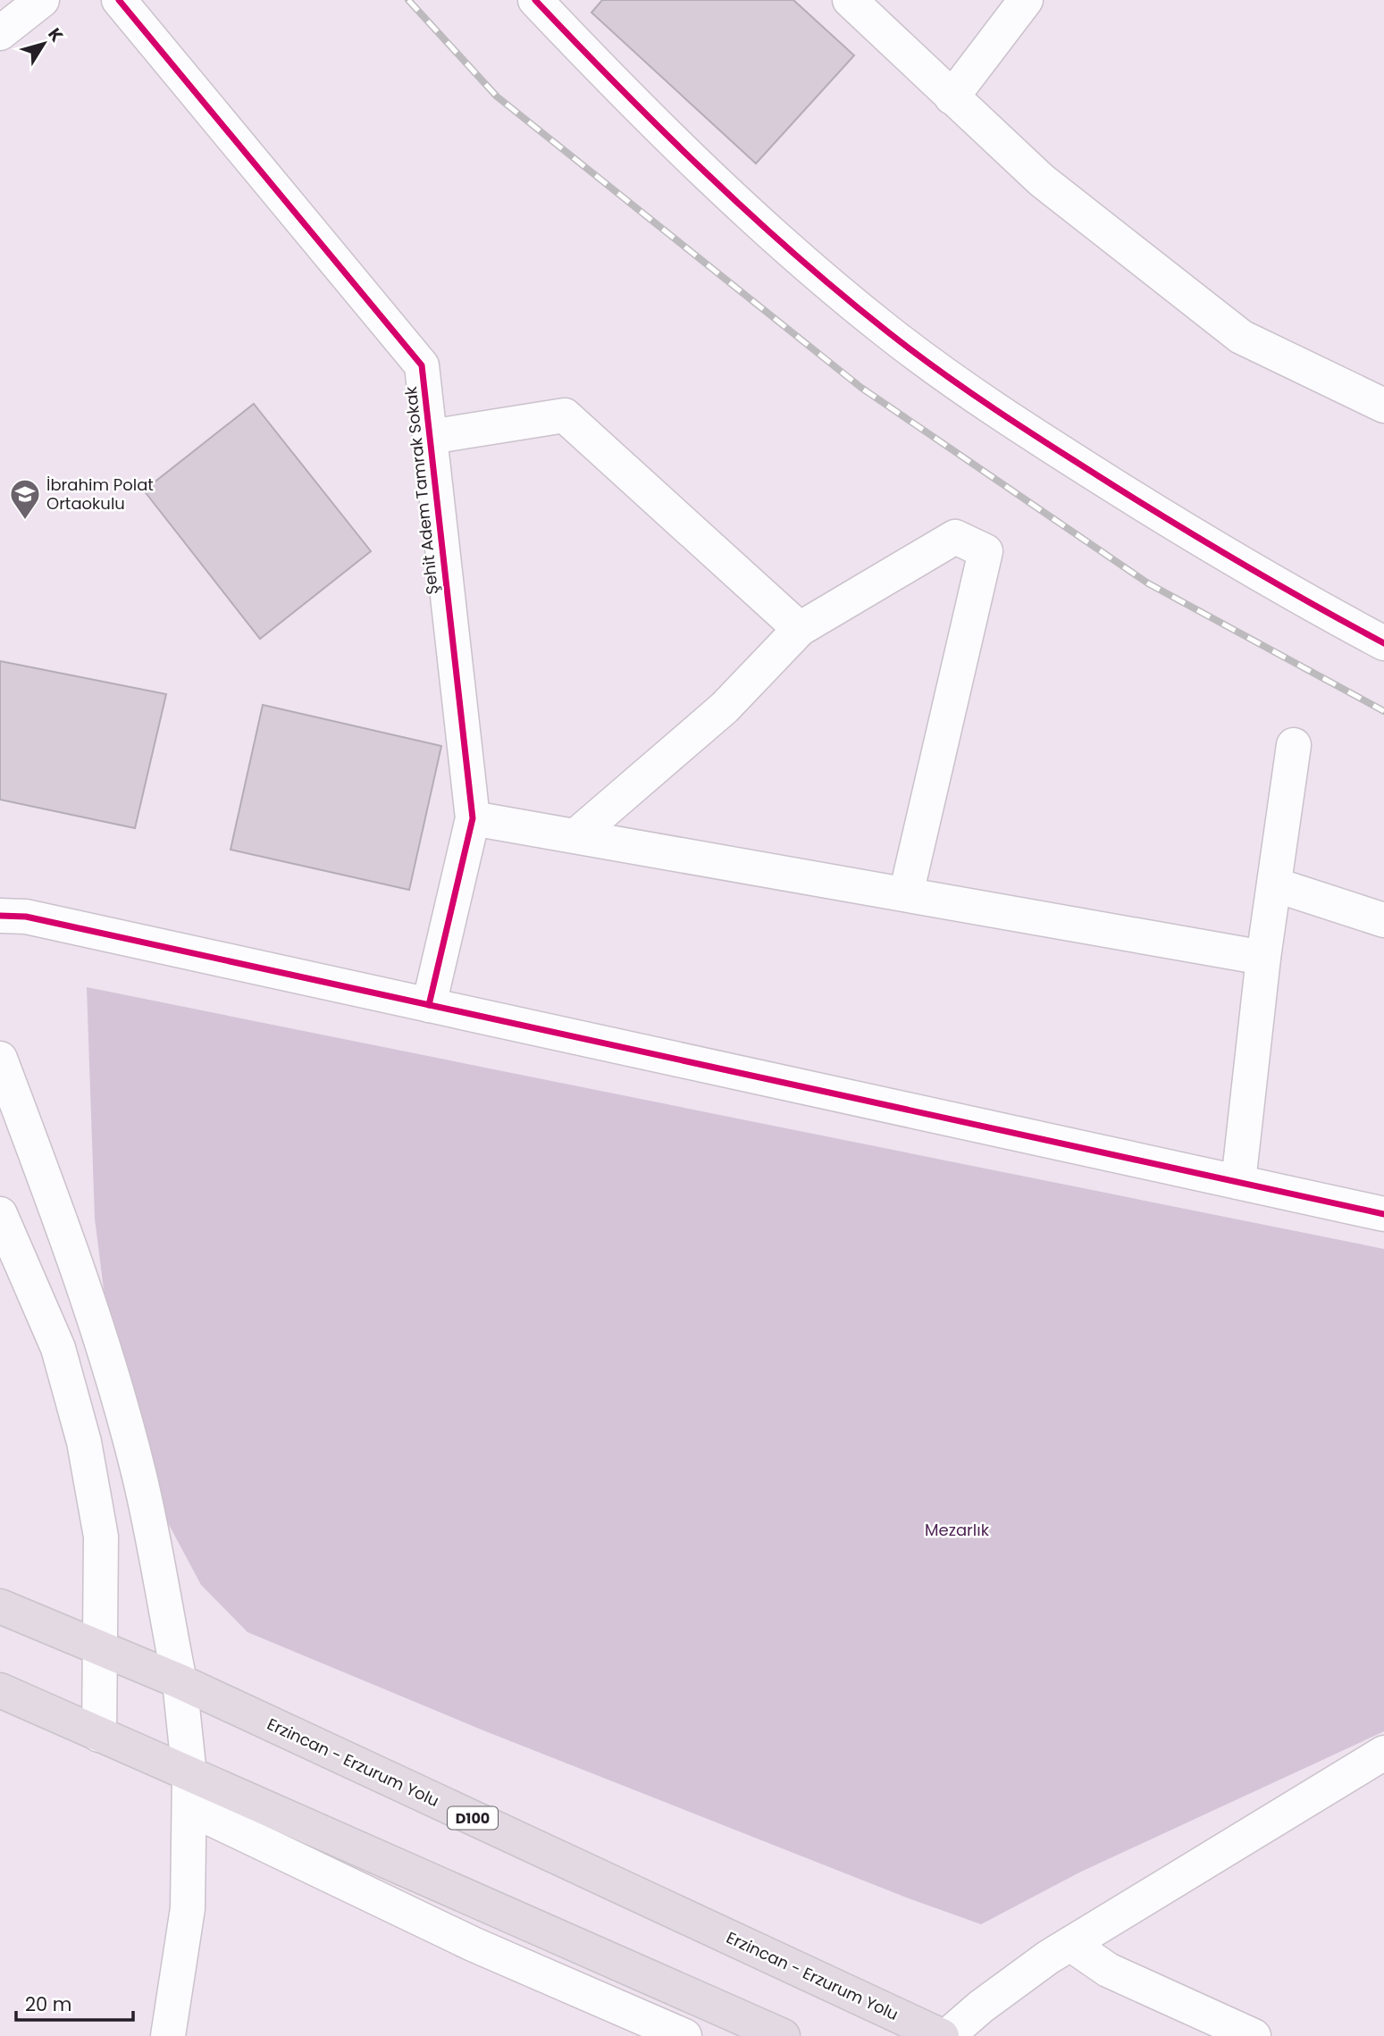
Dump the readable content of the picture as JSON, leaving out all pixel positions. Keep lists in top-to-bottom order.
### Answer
{
  "streets": {
    "highway": ["Erzincan - Erzurum Yolu", "D100"],
    "street": ["Şehit Adem Tamrak Sokak"]
  },
  "parks": ["Mezarlık"],
  "places": {
    "school or university": ["İbrahim Polat Ortaokulu"]
  },
  "scale_bar": "20 m",
  "north": "top right"
}
